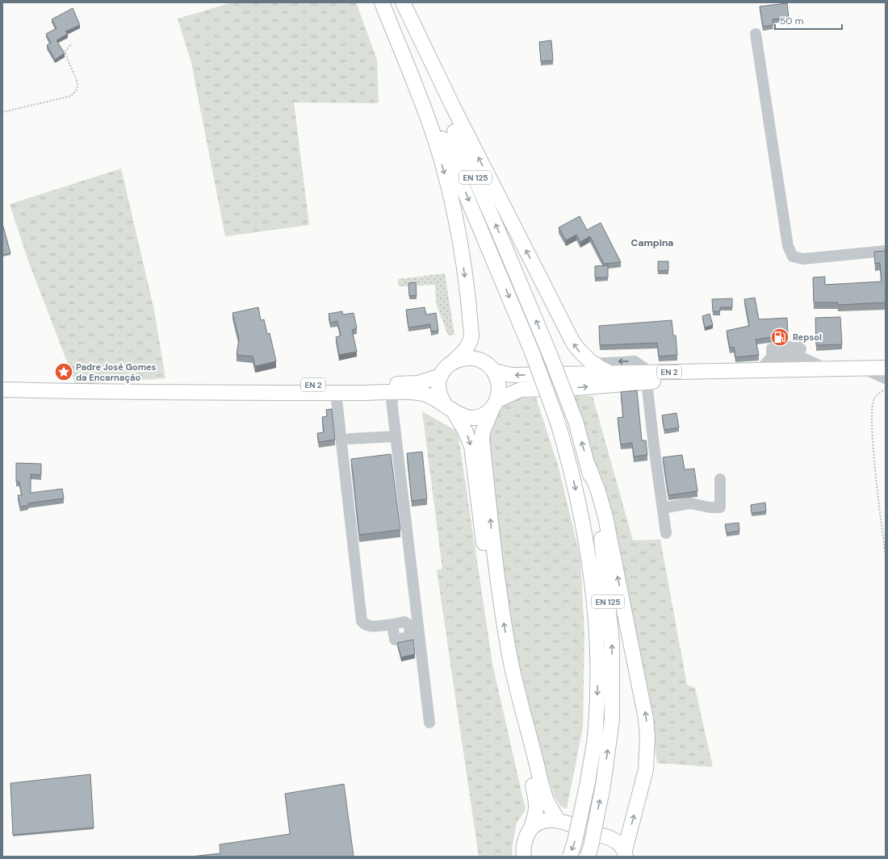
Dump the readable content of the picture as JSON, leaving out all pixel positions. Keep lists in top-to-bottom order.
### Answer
{
  "streets": {
    "main road": ["EN 125", "EN 2"]
  },
  "districts": ["Campina"],
  "places": {
    "fuel station": ["Repsol"],
    "place": ["Padre José Gomes da Encarnação"]
  },
  "scale_bar": "50 m"
}
